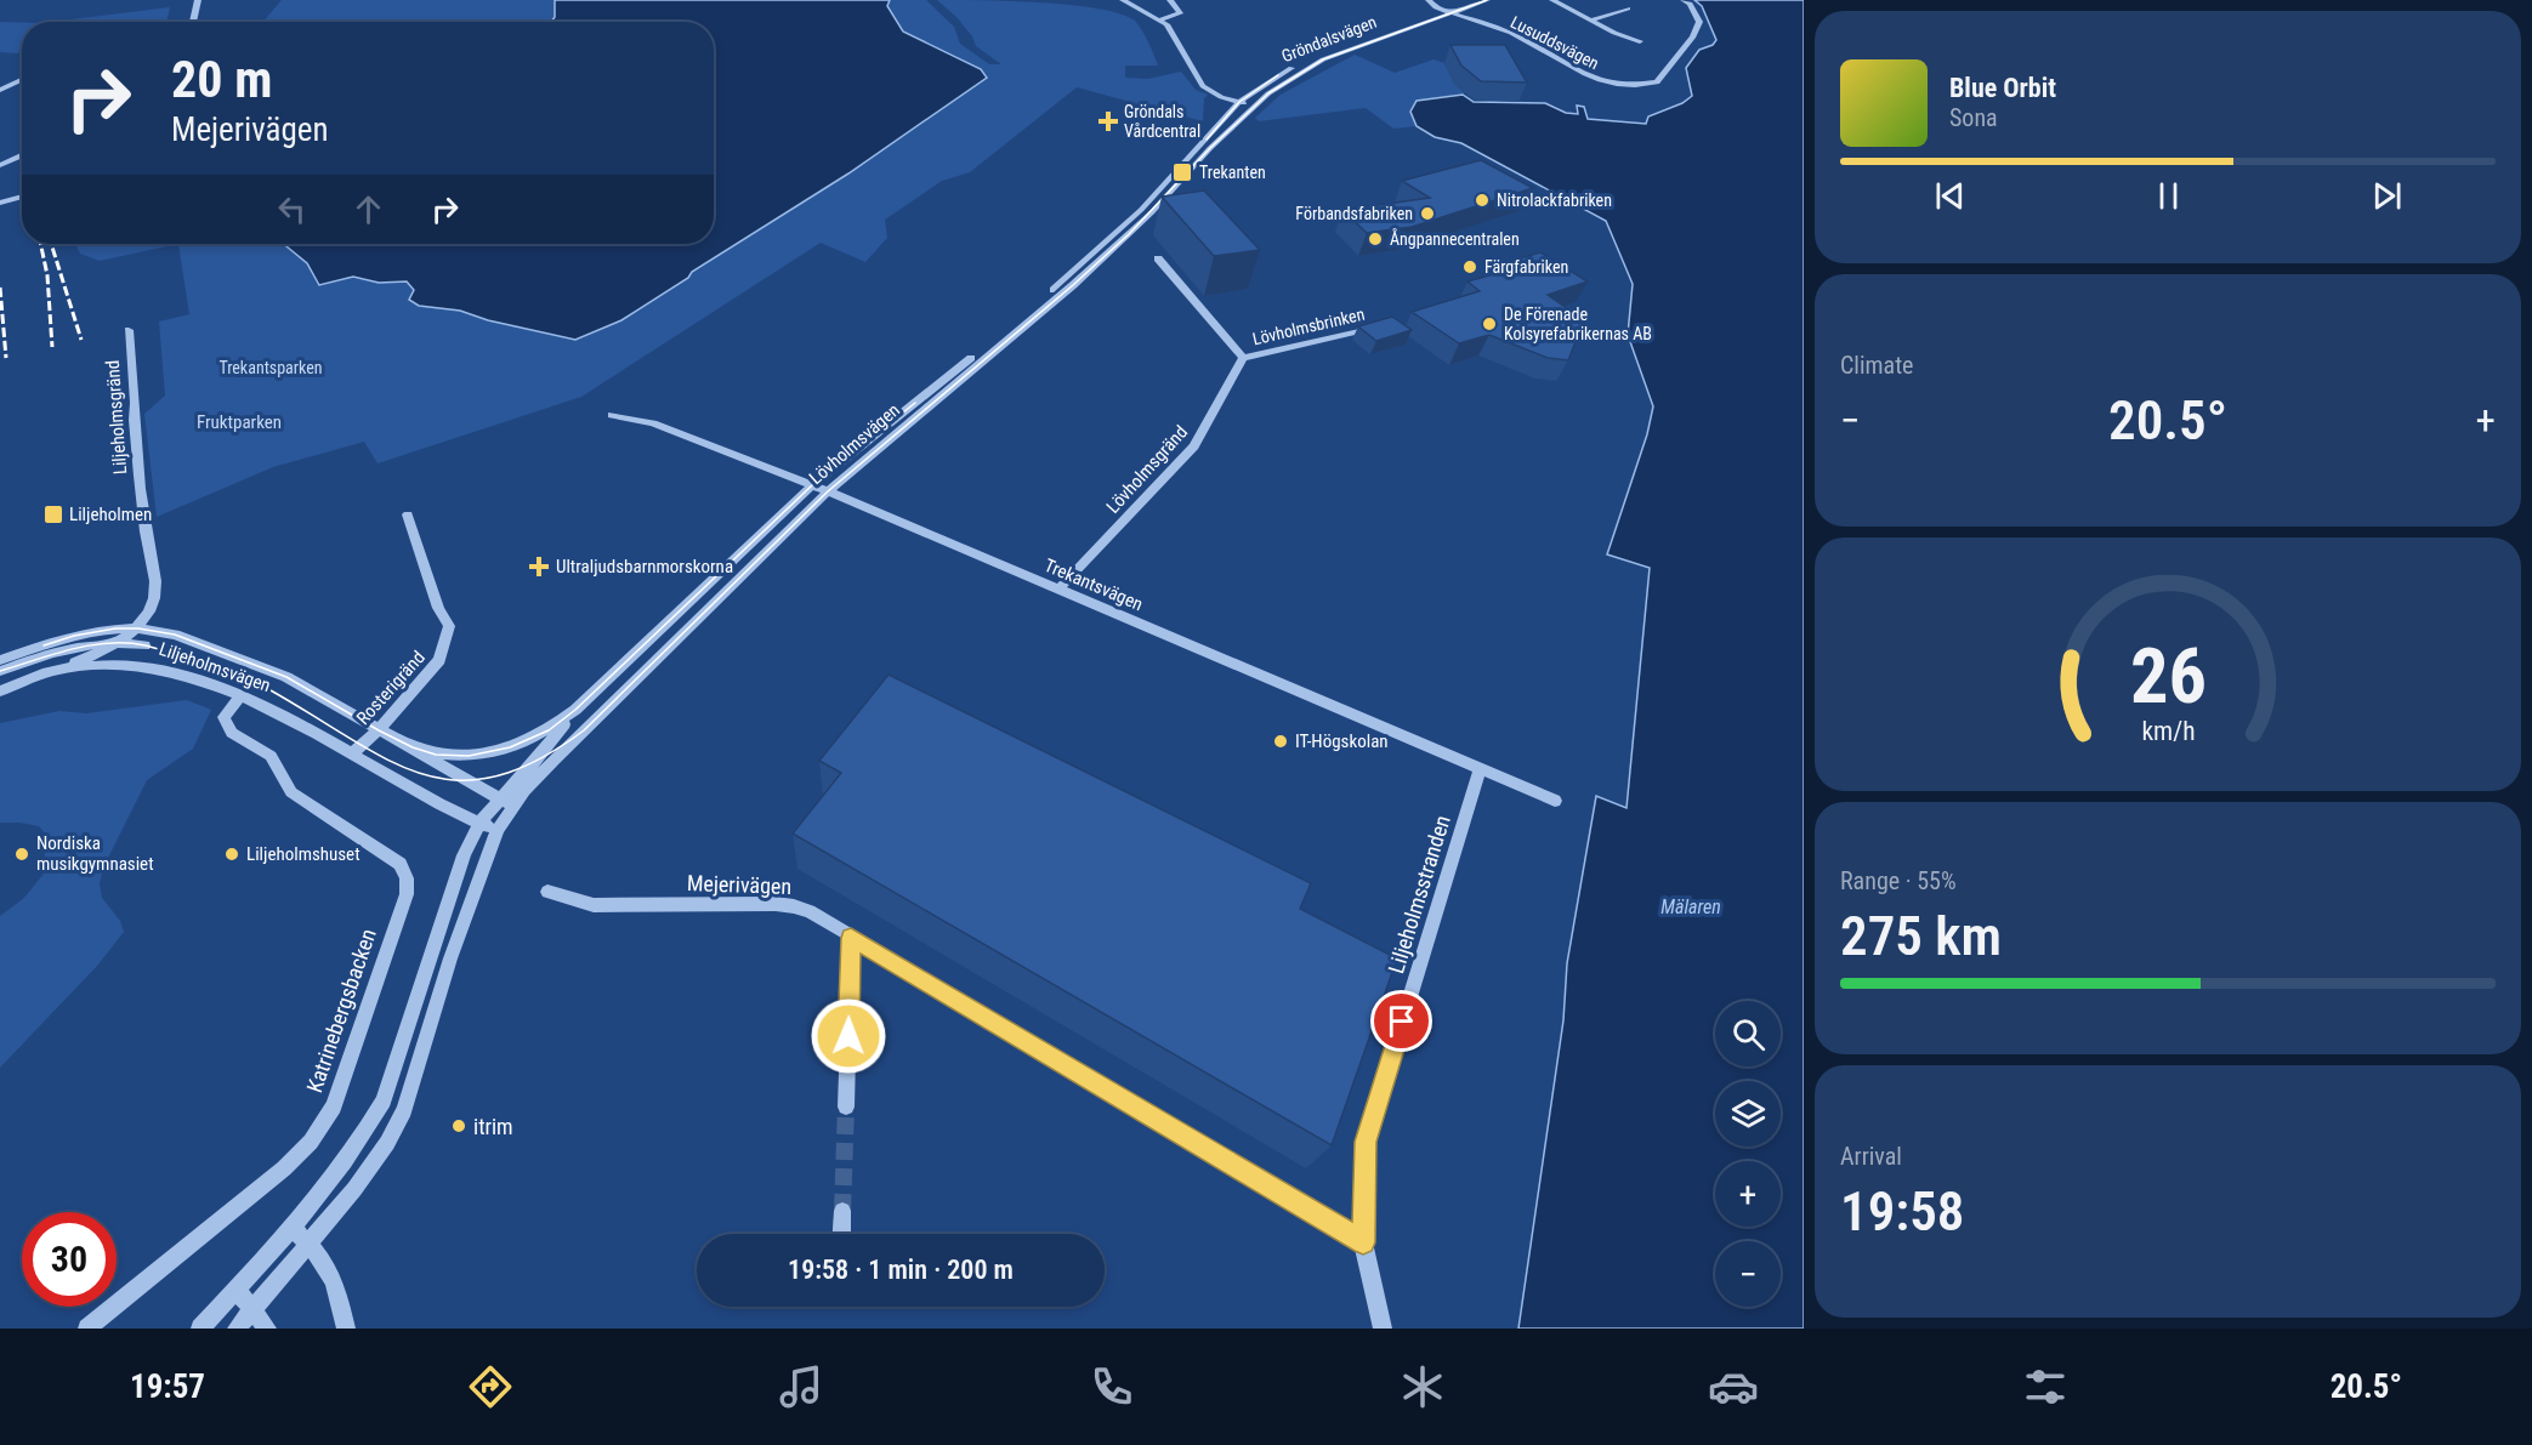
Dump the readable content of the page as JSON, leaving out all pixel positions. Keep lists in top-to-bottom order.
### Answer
{
  "streets": {
    "street": [
      "Gröndalsvägen",
      "Lusuddsvägen",
      "Lövholmsbrinken",
      "Liljeholmsgränd",
      "Lövholmsvägen",
      "Lövholmsgränd",
      "Trekantsvägen",
      "Liljeholmsvägen",
      "Rosterigränd",
      "Mejerivägen",
      "Liljeholmsstranden",
      "Katrinebergsbacken"
    ]
  },
  "crossings": [
    ["Gröndalsvägen", "Lusuddsvägen"],
    ["Gröndalsvägen", "Lövholmsvägen"],
    ["Lövholmsbrinken", "Lövholmsgränd"],
    ["Liljeholmsgränd", "Liljeholmsvägen"],
    ["Lövholmsvägen", "Trekantsvägen"],
    ["Lövholmsvägen", "Liljeholmsvägen"],
    ["Lövholmsgränd", "Trekantsvägen"],
    ["Trekantsvägen", "Liljeholmsstranden"],
    ["Liljeholmsvägen", "Rosterigränd"],
    ["Liljeholmsvägen", "Katrinebergsbacken"],
    ["Mejerivägen", "Liljeholmsstranden"]
  ],
  "water": ["Mälaren"],
  "parks": ["Trekantsparken", "Fruktparken"],
  "places": {
    "health": ["Gröndals Vårdcentral", "Ultraljudsbarnmorskorna"],
    "transit": ["Trekanten", "Liljeholmen"],
    "other": [
      "Nitrolackfabriken",
      "Förbandsfabriken",
      "Ångpannecentralen",
      "Färgfabriken",
      "De Förenade Kolsyrefabrikernas AB",
      "IT-Högskolan",
      "Nordiska musikgymnasiet",
      "Liljeholmshuset",
      "itrim"
    ]
  },
  "page": {
    "turn": ["20 m", "Mejerivägen"],
    "song": ["Blue Orbit", "Sona"],
    "tile": [
      "Climate",
      ["Range · 55%", "275 km"],
      ["Arrival", "19:58"]
    ],
    "heat": ["−", "20.5°", "+"],
    "map_buttons": ["+", "−"],
    "limit": "30",
    "trip": "19:58 · 1 min · 200 m",
    "tabs": ["19:57", "20.5°"],
    "gauge": ["26", "km/h"]
  }
}
